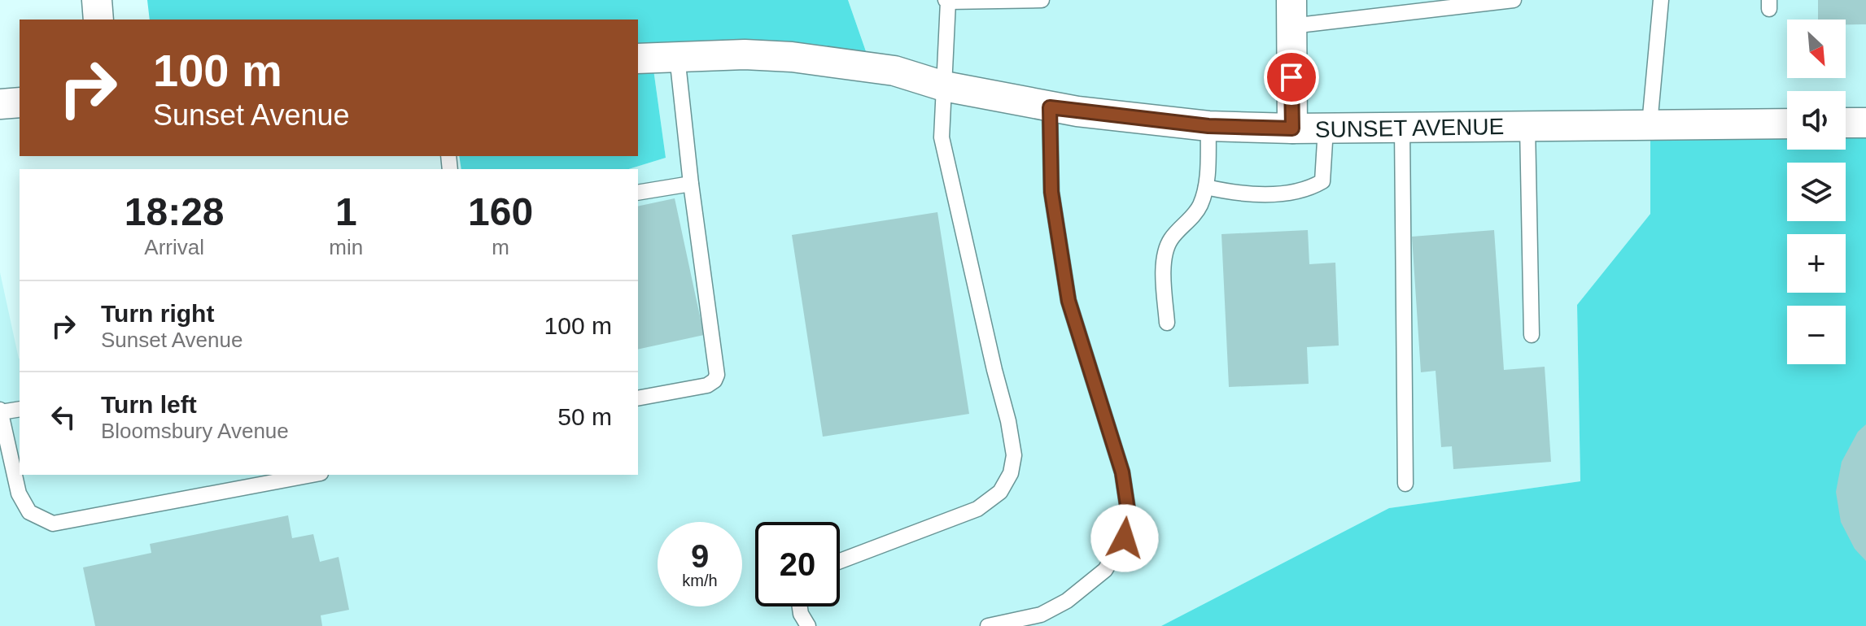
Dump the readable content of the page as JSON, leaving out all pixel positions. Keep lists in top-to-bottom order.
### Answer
{
  "streets": {
    "street": ["SUNSET AVENUE"]
  },
  "north": "bottom right",
  "page": {
    "map_buttons": ["+", "−"],
    "turn": ["100 m", "Sunset Avenue"],
    "eta": [
      "18:28",
      "Arrival",
      "1",
      "min",
      "160",
      "m"
    ],
    "list": [
      {
        "name": "Turn right",
        "note": "Sunset Avenue",
        "value": "100 m"
      },
      {
        "name": "Turn left",
        "note": "Bloomsbury Avenue",
        "value": "50 m"
      }
    ],
    "speed": "9 km/h",
    "limit": "20"
  }
}
